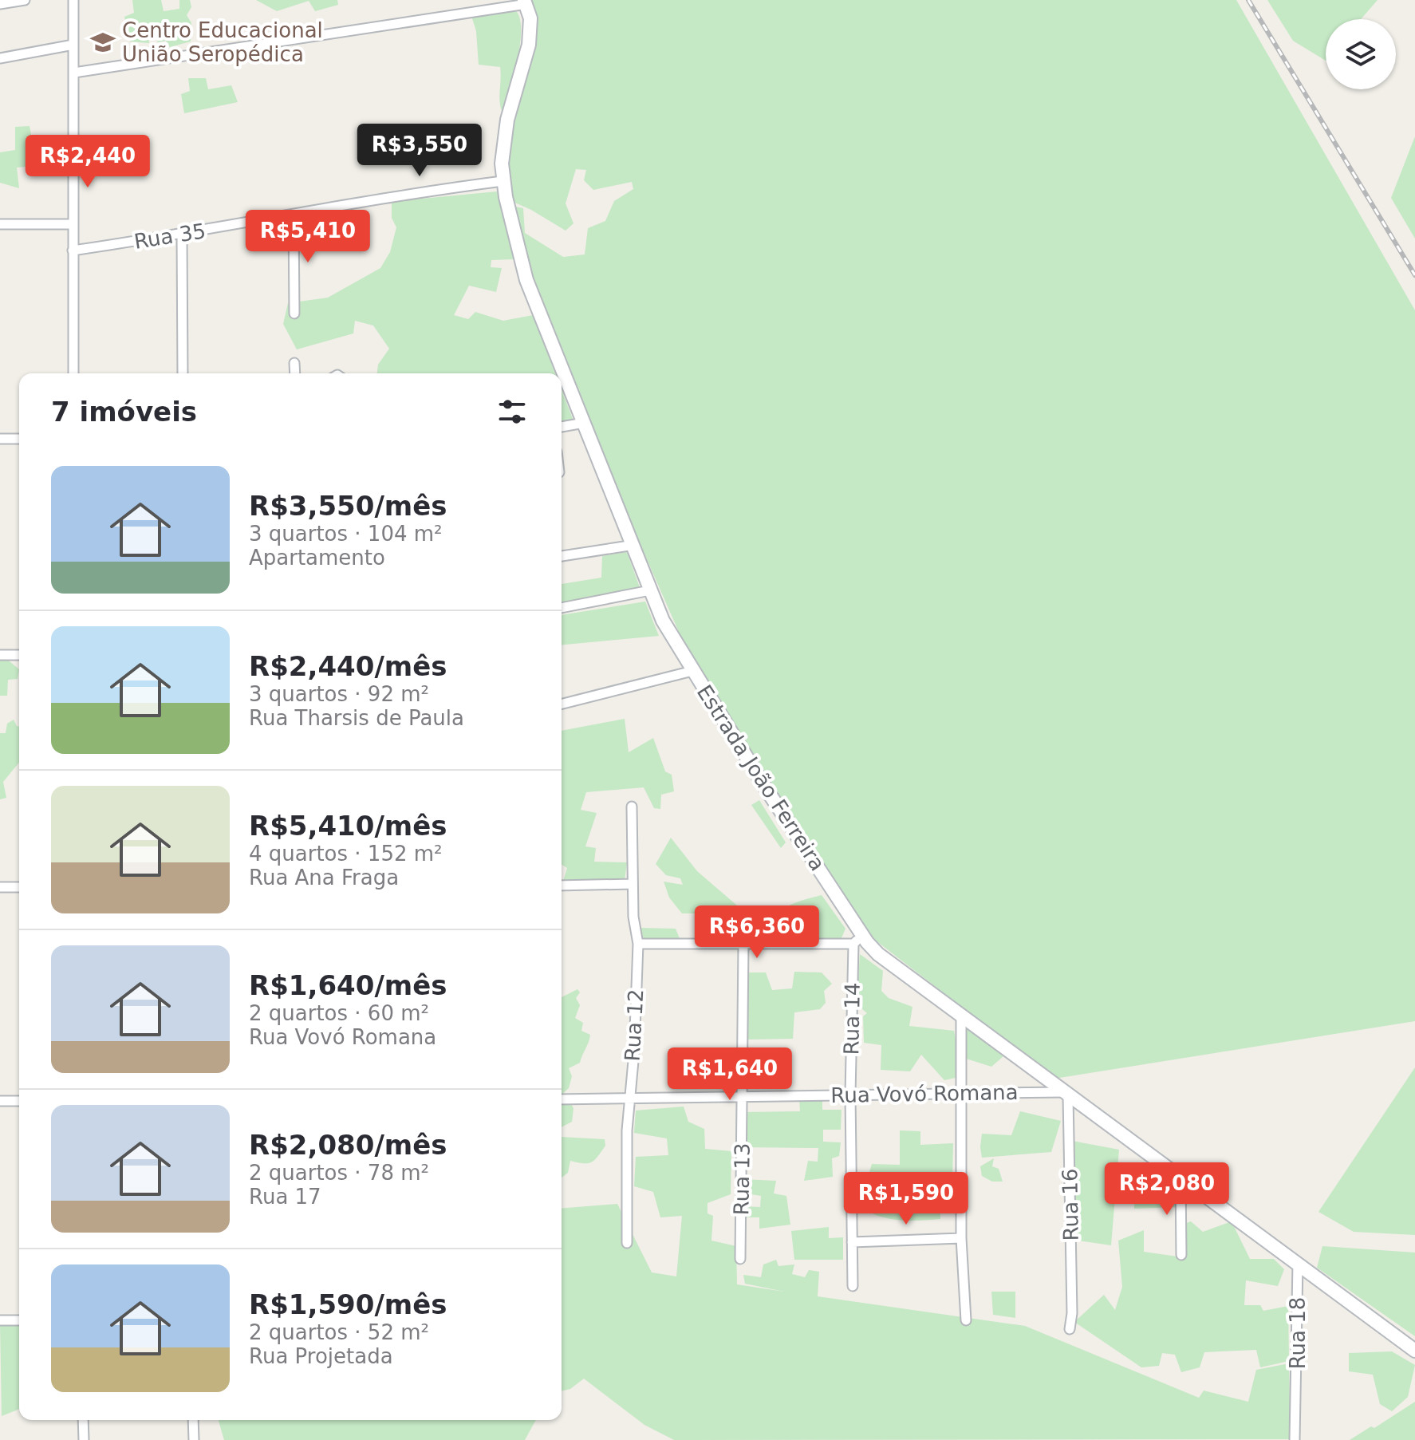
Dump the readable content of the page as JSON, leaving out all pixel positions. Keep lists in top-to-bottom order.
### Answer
{
  "streets": {
    "street": [
      "Rua 35",
      "Estrada João Ferreira",
      "Rua 14",
      "Rua 12",
      "Rua Vovó Romana",
      "Rua 13",
      "Rua 16",
      "Rua 18"
    ]
  },
  "crossings": [
    ["Rua 35", "Estrada João Ferreira"],
    ["Estrada João Ferreira", "Rua 14"],
    ["Estrada João Ferreira", "Rua Vovó Romana"],
    ["Estrada João Ferreira", "Rua 16"],
    ["Estrada João Ferreira", "Rua 18"],
    ["Rua 14", "Rua Vovó Romana"],
    ["Rua 12", "Rua Vovó Romana"],
    ["Rua Vovó Romana", "Rua 13"],
    ["Rua Vovó Romana", "Rua 16"]
  ],
  "places": {
    "school or university": ["Centro Educacional União Seropédica"]
  },
  "page": {
    "price": [
      "R$3,550",
      "R$2,440",
      "R$5,410",
      "R$6,360",
      "R$1,640",
      "R$2,080",
      "R$1,590"
    ],
    "heading": "7 imóveis",
    "list": [
      {
        "name": "R$3,550/mês",
        "note": "3 quartos · 104 m² · Apartamento"
      },
      {
        "name": "R$2,440/mês",
        "note": "3 quartos · 92 m² · Rua Tharsis de Paula"
      },
      {
        "name": "R$5,410/mês",
        "note": "4 quartos · 152 m² · Rua Ana Fraga"
      },
      {
        "name": "R$1,640/mês",
        "note": "2 quartos · 60 m² · Rua Vovó Romana"
      },
      {
        "name": "R$2,080/mês",
        "note": "2 quartos · 78 m² · Rua 17"
      },
      {
        "name": "R$1,590/mês",
        "note": "2 quartos · 52 m² · Rua Projetada"
      }
    ]
  }
}
